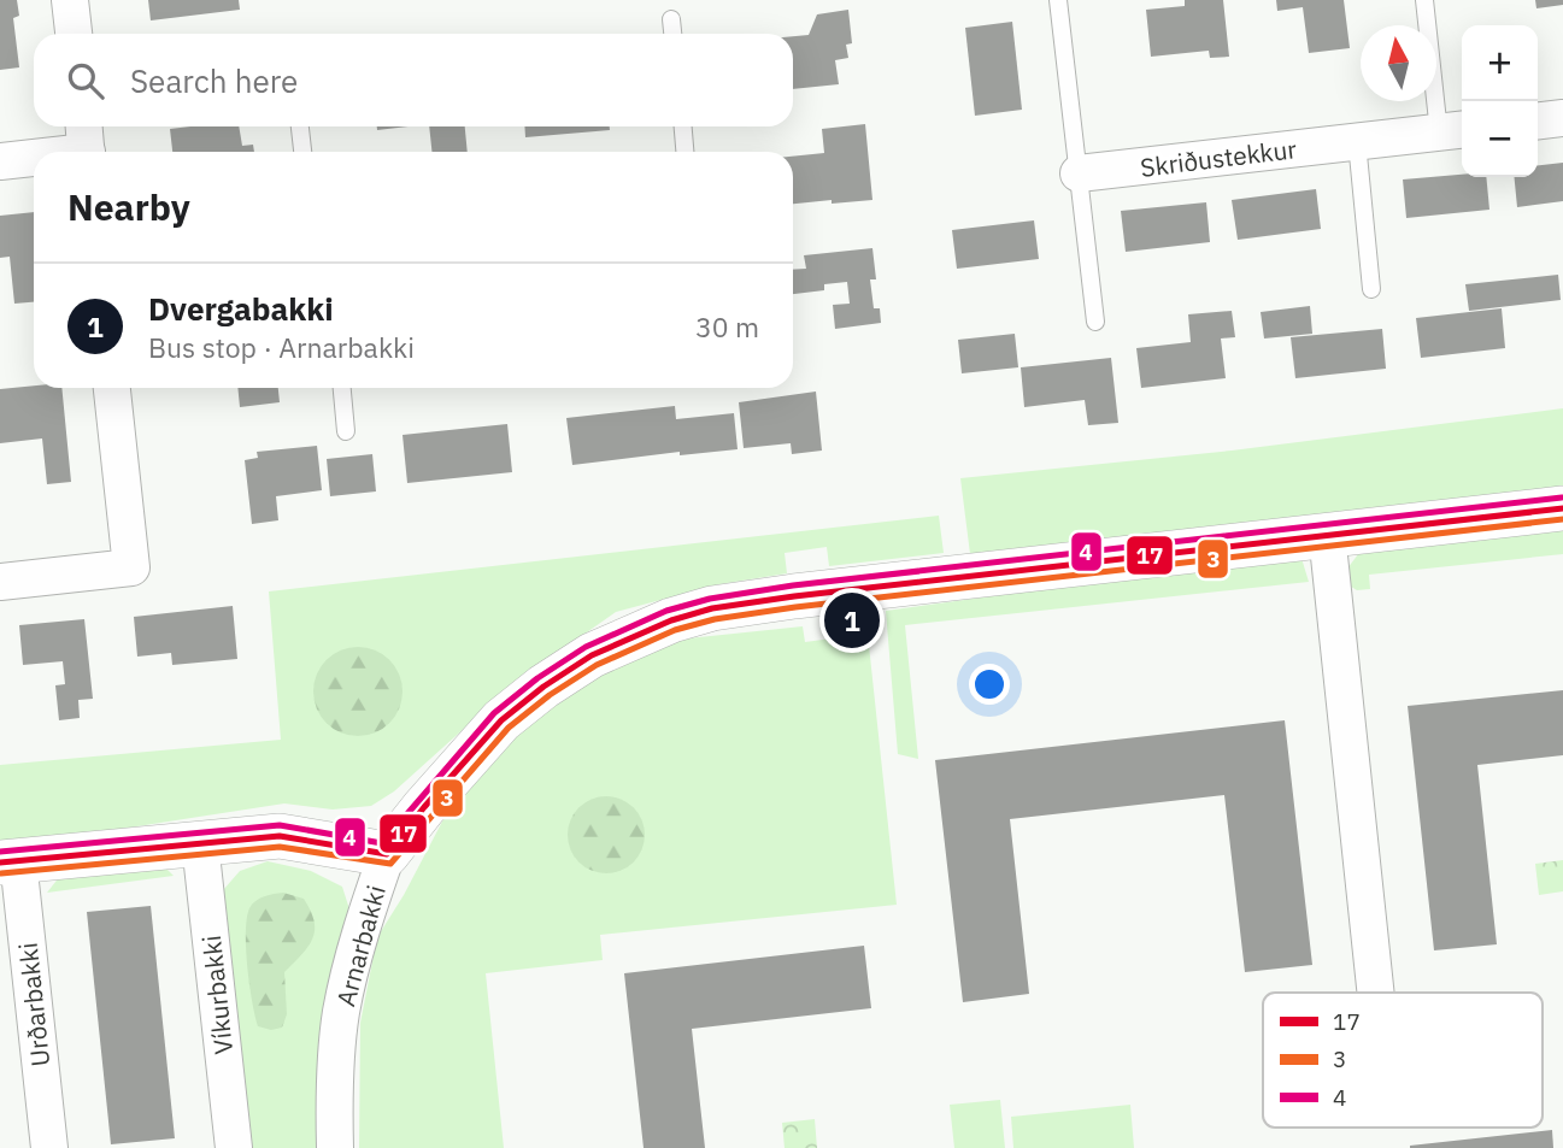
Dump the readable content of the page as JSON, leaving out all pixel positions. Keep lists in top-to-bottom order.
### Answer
{
  "streets": {
    "street": [
      "Skriðustekkur",
      "Arnarbakki",
      "Víkurbakki",
      "Urðarbakki"
    ]
  },
  "lines": ["transit line 4", "transit line 17", "transit line 3"],
  "legend": ["17", "3", "4"],
  "north": "top",
  "page": {
    "map_buttons": ["+", "−"],
    "search": "Search here",
    "heading": "Nearby",
    "list": [
      {
        "mark": "1",
        "name": "Dvergabakki",
        "note": "Bus stop · Arnarbakki",
        "value": "30 m"
      }
    ],
    "pins": "1"
  }
}
